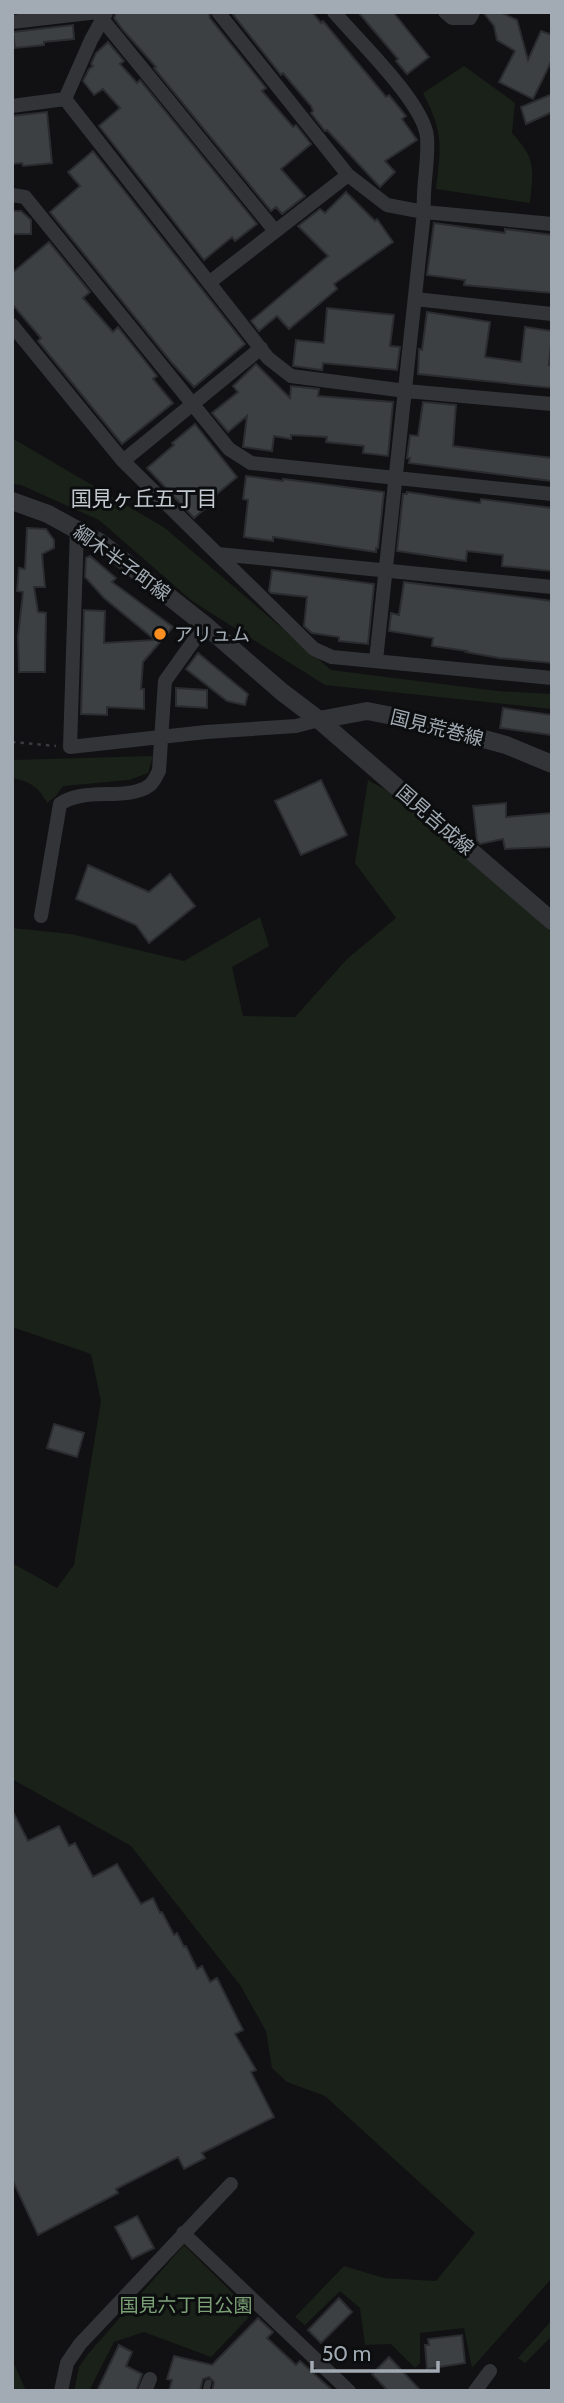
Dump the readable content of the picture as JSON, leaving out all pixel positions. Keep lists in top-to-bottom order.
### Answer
{
  "streets": {
    "street": ["綱木半子町線", "国見荒巻線", "国見吉成線"]
  },
  "crossings": [
    ["綱木半子町線", "国見荒巻線"],
    ["綱木半子町線", "国見吉成線"],
    ["国見荒巻線", "国見吉成線"]
  ],
  "districts": ["国見ヶ丘五丁目"],
  "parks": ["国見六丁目公園"],
  "places": ["アリュム"],
  "scale_bar": "50 m"
}
